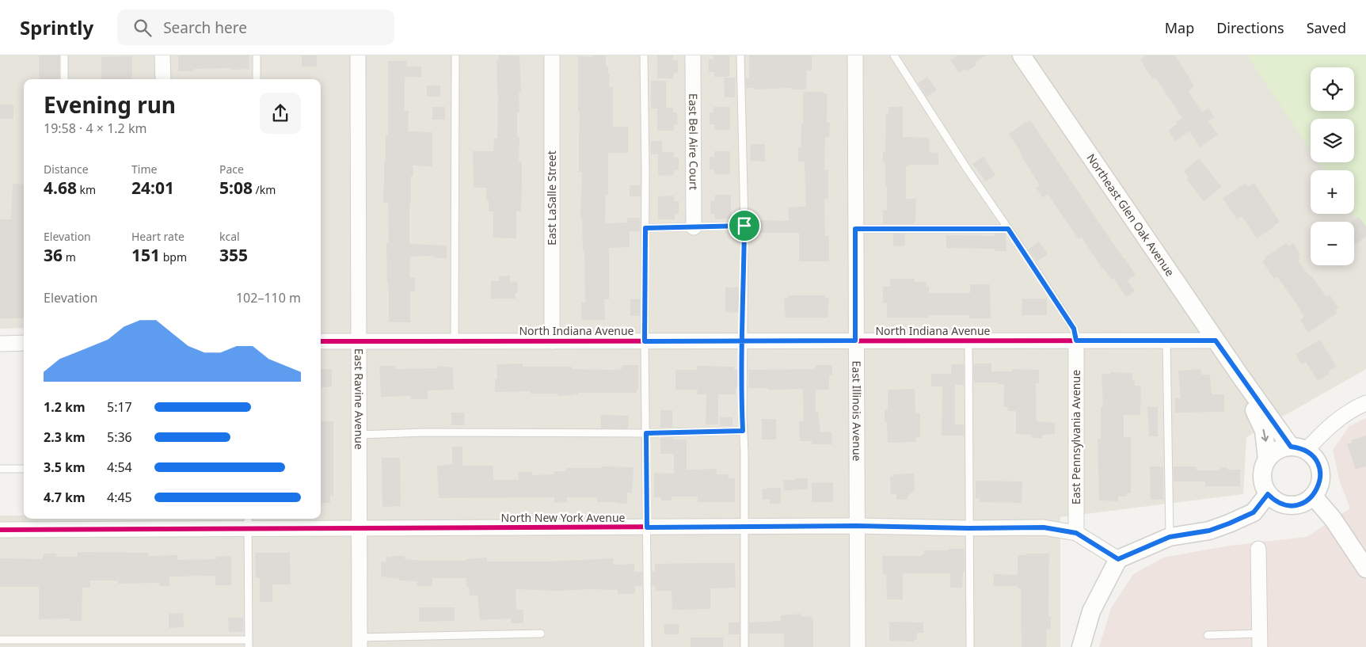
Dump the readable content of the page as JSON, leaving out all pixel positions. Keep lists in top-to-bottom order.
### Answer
{
  "streets": {
    "street": [
      "East Bel Aire Court",
      "East LaSalle Street",
      "Northeast Glen Oak Avenue",
      "North Indiana Avenue",
      "East Ravine Avenue",
      "East Illinois Avenue",
      "East Pennsylvania Avenue",
      "North New York Avenue"
    ]
  },
  "crossings": [
    ["East LaSalle Street", "North Indiana Avenue"],
    ["Northeast Glen Oak Avenue", "North Indiana Avenue"],
    ["North Indiana Avenue", "East Ravine Avenue"],
    ["North Indiana Avenue", "East Illinois Avenue"],
    ["North Indiana Avenue", "East Pennsylvania Avenue"],
    ["East Ravine Avenue", "North New York Avenue"],
    ["East Illinois Avenue", "North New York Avenue"],
    ["East Pennsylvania Avenue", "North New York Avenue"]
  ],
  "page": {
    "header": "Sprintly",
    "search": "Search here",
    "nav": ["Map", "Directions", "Saved"],
    "map_buttons": ["+", "−"],
    "heading": ["Evening run", "19:58 · 4 × 1.2 km"],
    "stats": [
      ["Distance", "4.68 km"],
      ["Time", "24:01"],
      ["Pace", "5:08 /km"],
      ["Elevation", "36 m"],
      ["Heart rate", "151 bpm"],
      ["kcal", "355"]
    ],
    "chart": ["Elevation", "102–110 m"],
    "list": [
      {
        "name": "1.2 km",
        "note": "5:17"
      },
      {
        "name": "2.3 km",
        "note": "5:36"
      },
      {
        "name": "3.5 km",
        "note": "4:54"
      },
      {
        "name": "4.7 km",
        "note": "4:45"
      }
    ]
  }
}
